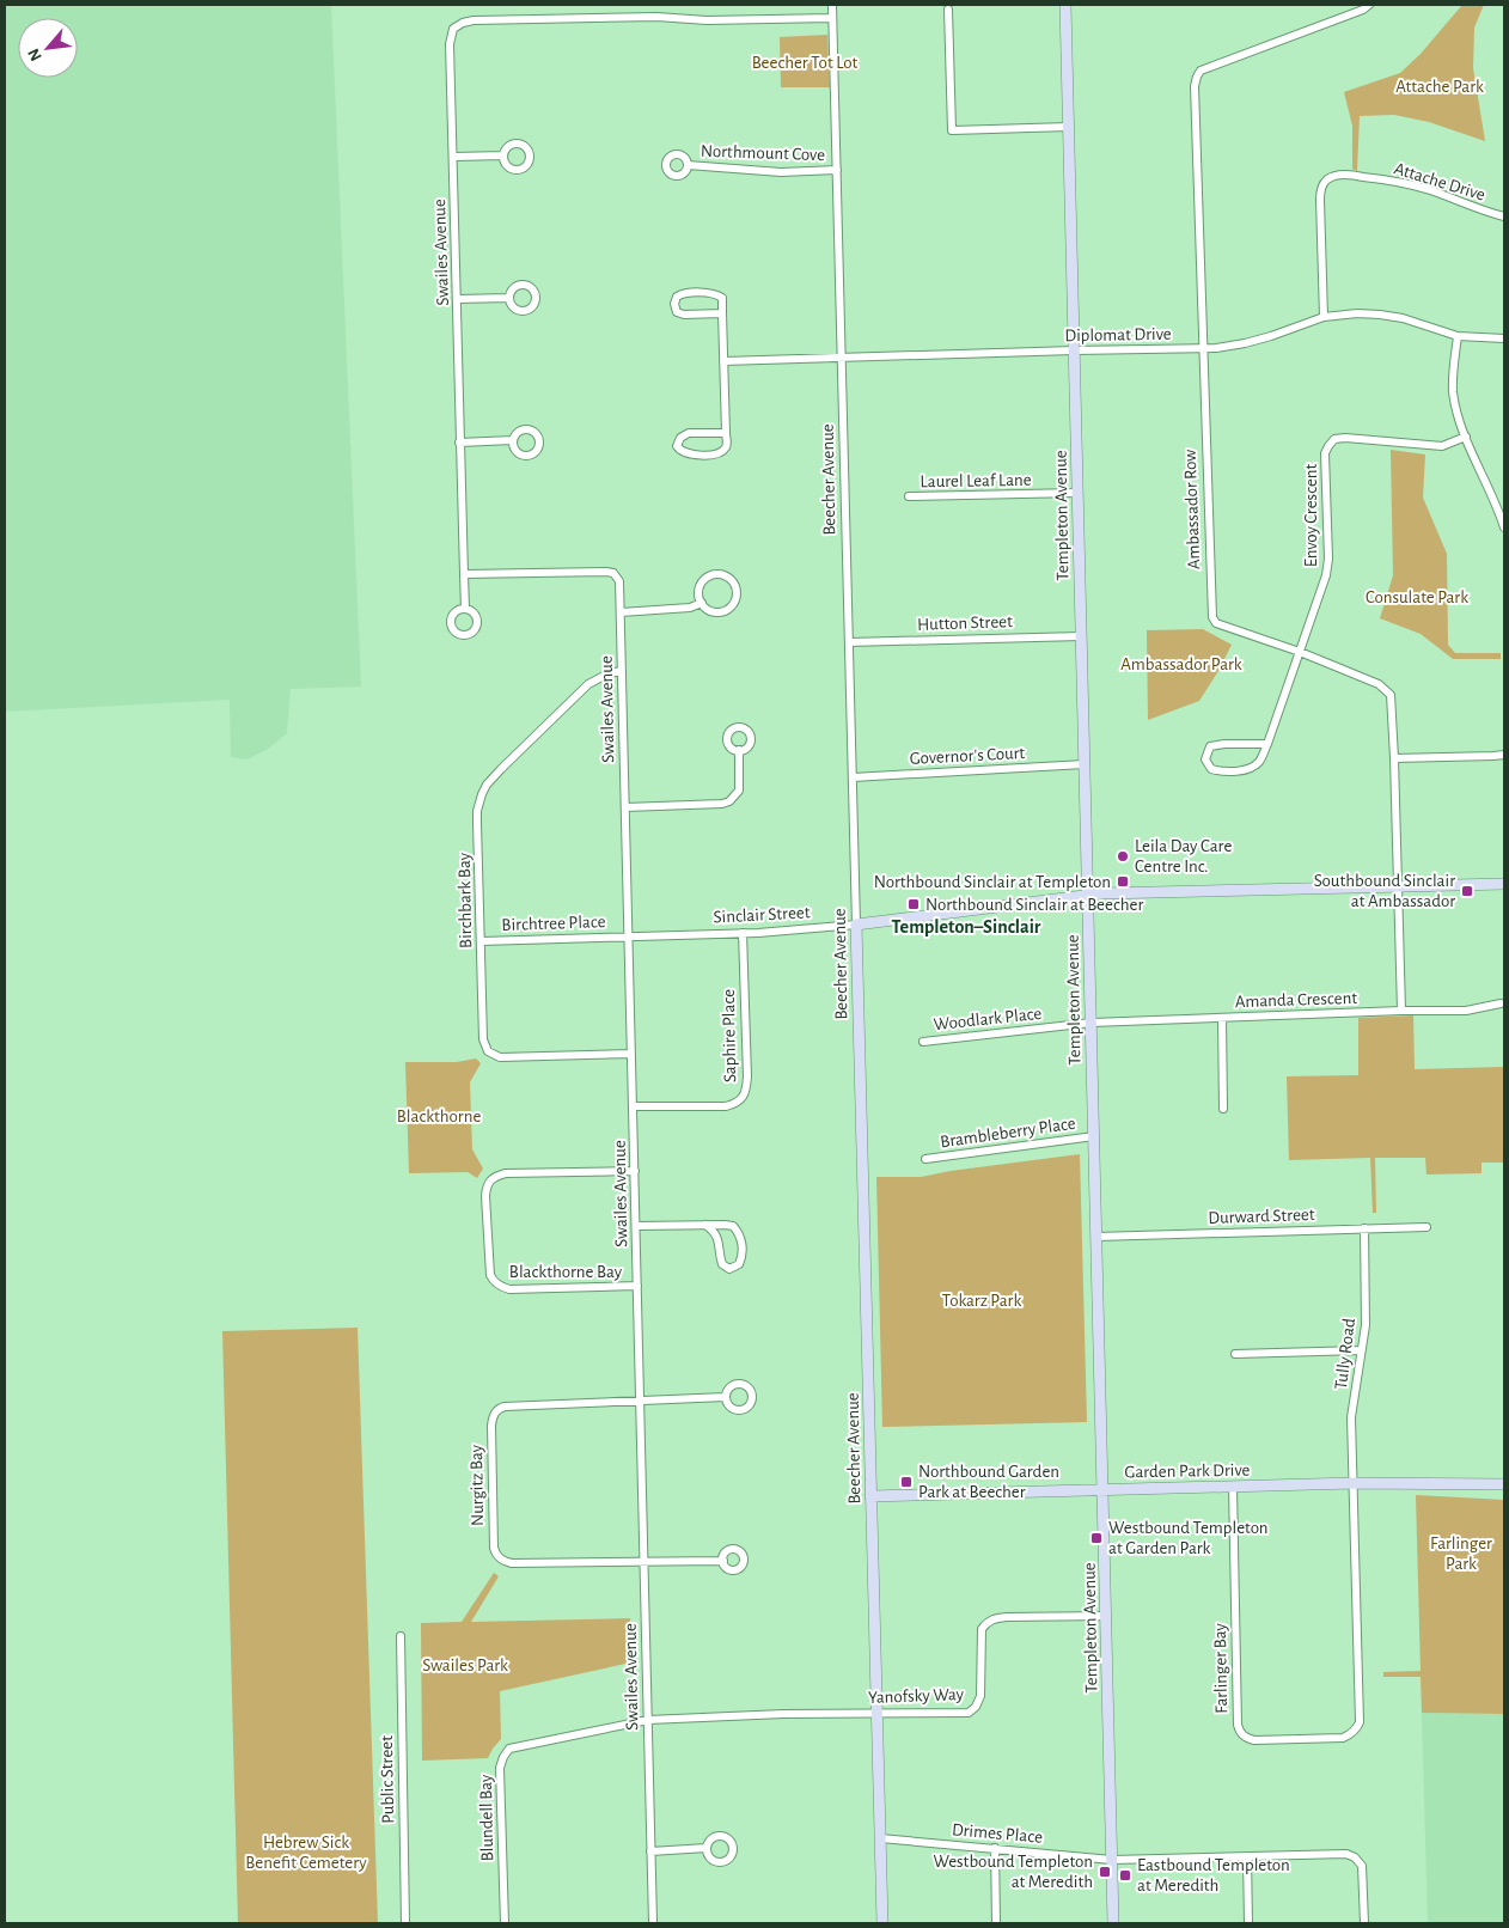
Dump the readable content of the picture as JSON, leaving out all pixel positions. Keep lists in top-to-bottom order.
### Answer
{
  "streets": {
    "street": [
      "Northmount Cove",
      "Attache Drive",
      "Swailes Avenue",
      "Diplomat Drive",
      "Beecher Avenue",
      "Laurel Leaf Lane",
      "Ambassador Row",
      "Templeton Avenue",
      "Envoy Crescent",
      "Hutton Street",
      "Governor's Court",
      "Birchbark Bay",
      "Sinclair Street",
      "Birchtree Place",
      "Amanda Crescent",
      "Woodlark Place",
      "Saphire Place",
      "Brambleberry Place",
      "Durward Street",
      "Blackthorne Bay",
      "Tully Road",
      "Garden Park Drive",
      "Nurgitz Bay",
      "Farlinger Bay",
      "Yanofsky Way",
      "Public Street",
      "Blundell Bay",
      "Drimes Place"
    ]
  },
  "crossings": [
    ["Northmount Cove", "Beecher Avenue"],
    ["Attache Drive", "Diplomat Drive"],
    ["Swailes Avenue", "Beecher Avenue"],
    ["Swailes Avenue", "Birchbark Bay"],
    ["Swailes Avenue", "Sinclair Street"],
    ["Swailes Avenue", "Birchtree Place"],
    ["Swailes Avenue", "Saphire Place"],
    ["Swailes Avenue", "Blackthorne Bay"],
    ["Swailes Avenue", "Nurgitz Bay"],
    ["Swailes Avenue", "Yanofsky Way"],
    ["Swailes Avenue", "Blundell Bay"],
    ["Diplomat Drive", "Beecher Avenue"],
    ["Diplomat Drive", "Ambassador Row"],
    ["Diplomat Drive", "Templeton Avenue"],
    ["Beecher Avenue", "Hutton Street"],
    ["Beecher Avenue", "Governor's Court"],
    ["Beecher Avenue", "Sinclair Street"],
    ["Beecher Avenue", "Garden Park Drive"],
    ["Beecher Avenue", "Yanofsky Way"],
    ["Beecher Avenue", "Drimes Place"],
    ["Laurel Leaf Lane", "Templeton Avenue"],
    ["Ambassador Row", "Envoy Crescent"],
    ["Ambassador Row", "Sinclair Street"],
    ["Ambassador Row", "Amanda Crescent"],
    ["Templeton Avenue", "Hutton Street"],
    ["Templeton Avenue", "Governor's Court"],
    ["Templeton Avenue", "Sinclair Street"],
    ["Templeton Avenue", "Amanda Crescent"],
    ["Templeton Avenue", "Woodlark Place"],
    ["Templeton Avenue", "Brambleberry Place"],
    ["Templeton Avenue", "Durward Street"],
    ["Templeton Avenue", "Garden Park Drive"],
    ["Templeton Avenue", "Yanofsky Way"],
    ["Templeton Avenue", "Drimes Place"],
    ["Birchbark Bay", "Birchtree Place"],
    ["Sinclair Street", "Birchtree Place"],
    ["Sinclair Street", "Saphire Place"],
    ["Amanda Crescent", "Woodlark Place"],
    ["Durward Street", "Tully Road"],
    ["Tully Road", "Garden Park Drive"],
    ["Tully Road", "Farlinger Bay"],
    ["Garden Park Drive", "Farlinger Bay"],
    ["Yanofsky Way", "Blundell Bay"]
  ],
  "districts": ["Templeton–Sinclair"],
  "parks": [
    "Beecher Tot Lot",
    "Attache Park",
    "Consulate Park",
    "Ambassador Park",
    "Blackthorne",
    "Tokarz Park",
    "Farlinger Park",
    "Swailes Park",
    "Hebrew Sick Benefit Cemetery"
  ],
  "places": {
    "other": ["Leila Day Care Centre Inc."],
    "transit": [
      "Northbound Sinclair at Templeton",
      "Southbound Sinclair at Ambassador",
      "Northbound Sinclair at Beecher",
      "Northbound Garden Park at Beecher",
      "Westbound Templeton at Garden Park",
      "Westbound Templeton at Meredith",
      "Eastbound Templeton at Meredith"
    ]
  },
  "north": "bottom left"
}
